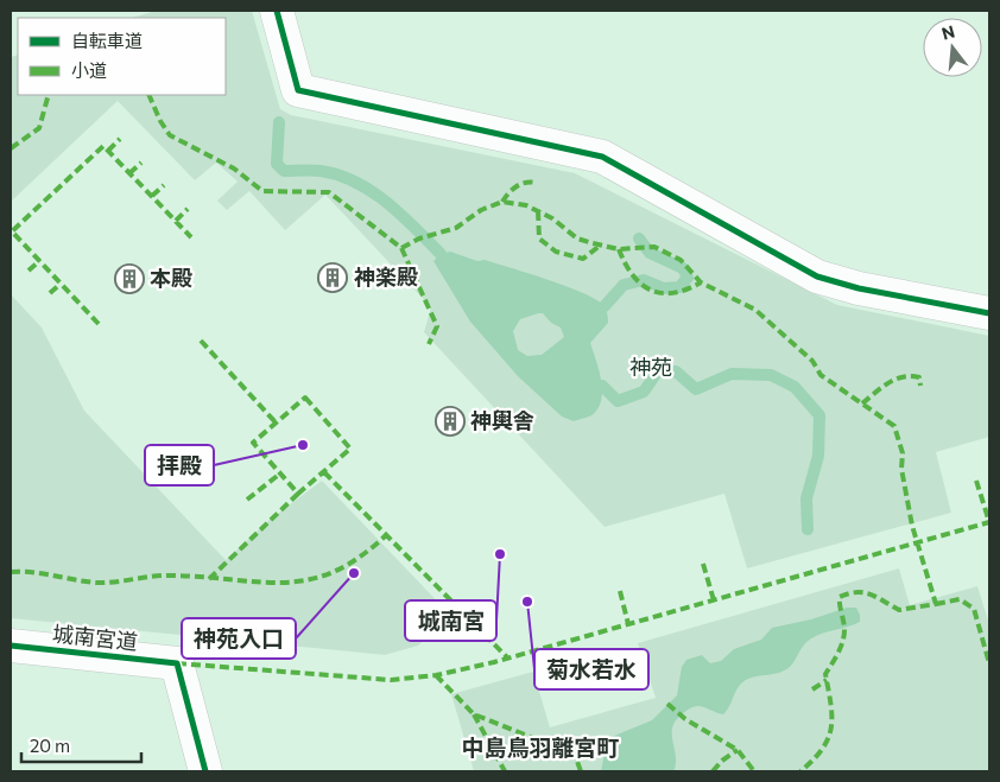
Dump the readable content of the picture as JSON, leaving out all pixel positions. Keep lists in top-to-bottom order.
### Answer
{
  "streets": {
    "street": ["城南宮道"]
  },
  "districts": ["中島鳥羽離宮町"],
  "parks": ["神苑"],
  "places": {
    "building": ["神楽殿", "本殿", "神輿舎"],
    "other": [
      "拝殿",
      "城南宮",
      "神苑入口",
      "菊水若水"
    ]
  },
  "legend": ["自転車道", "小道"],
  "scale_bar": "20 m",
  "north": "top"
}
